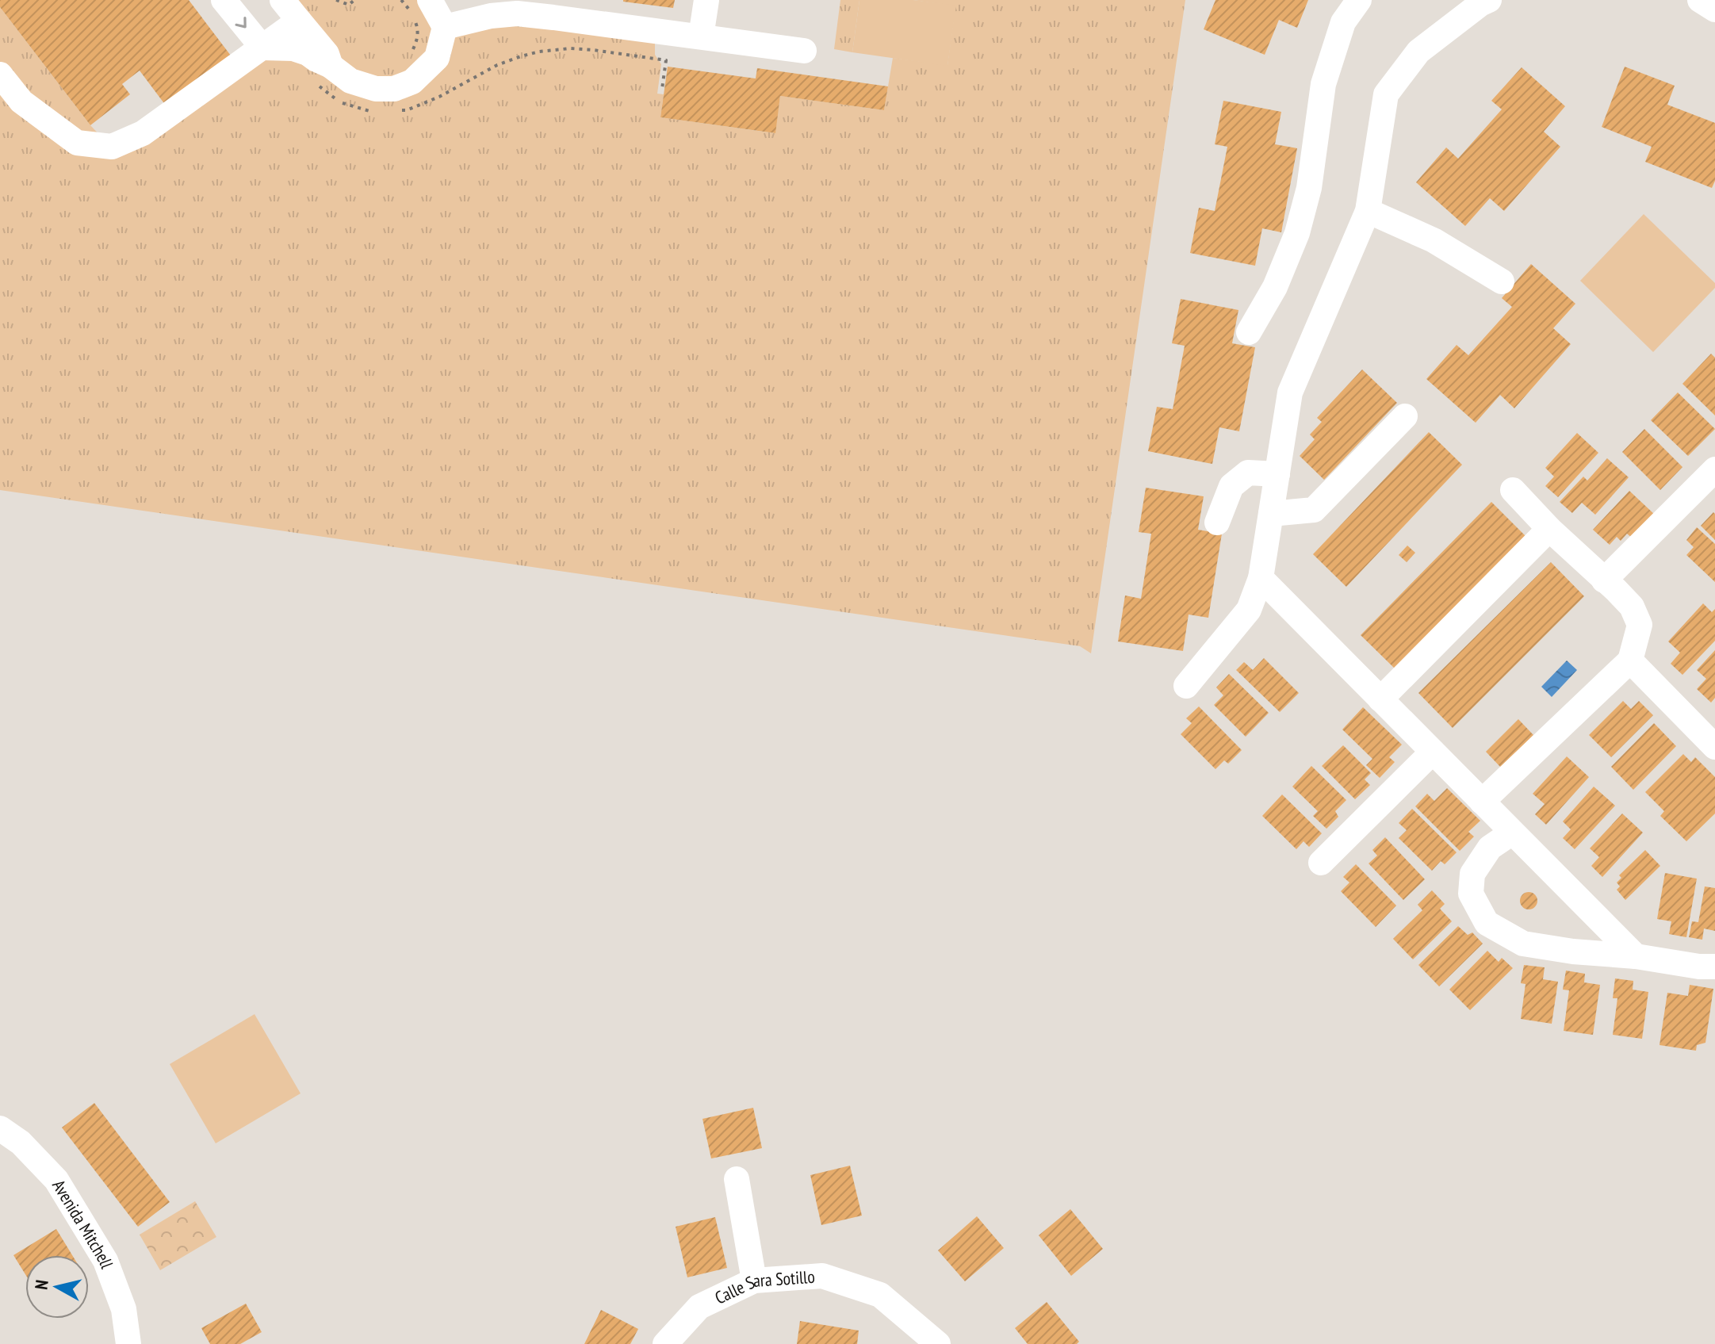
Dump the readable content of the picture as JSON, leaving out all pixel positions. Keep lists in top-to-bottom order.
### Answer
{
  "streets": {
    "street": ["Avenida Mitchell", "Calle Sara Sotillo"]
  },
  "north": "left"
}
